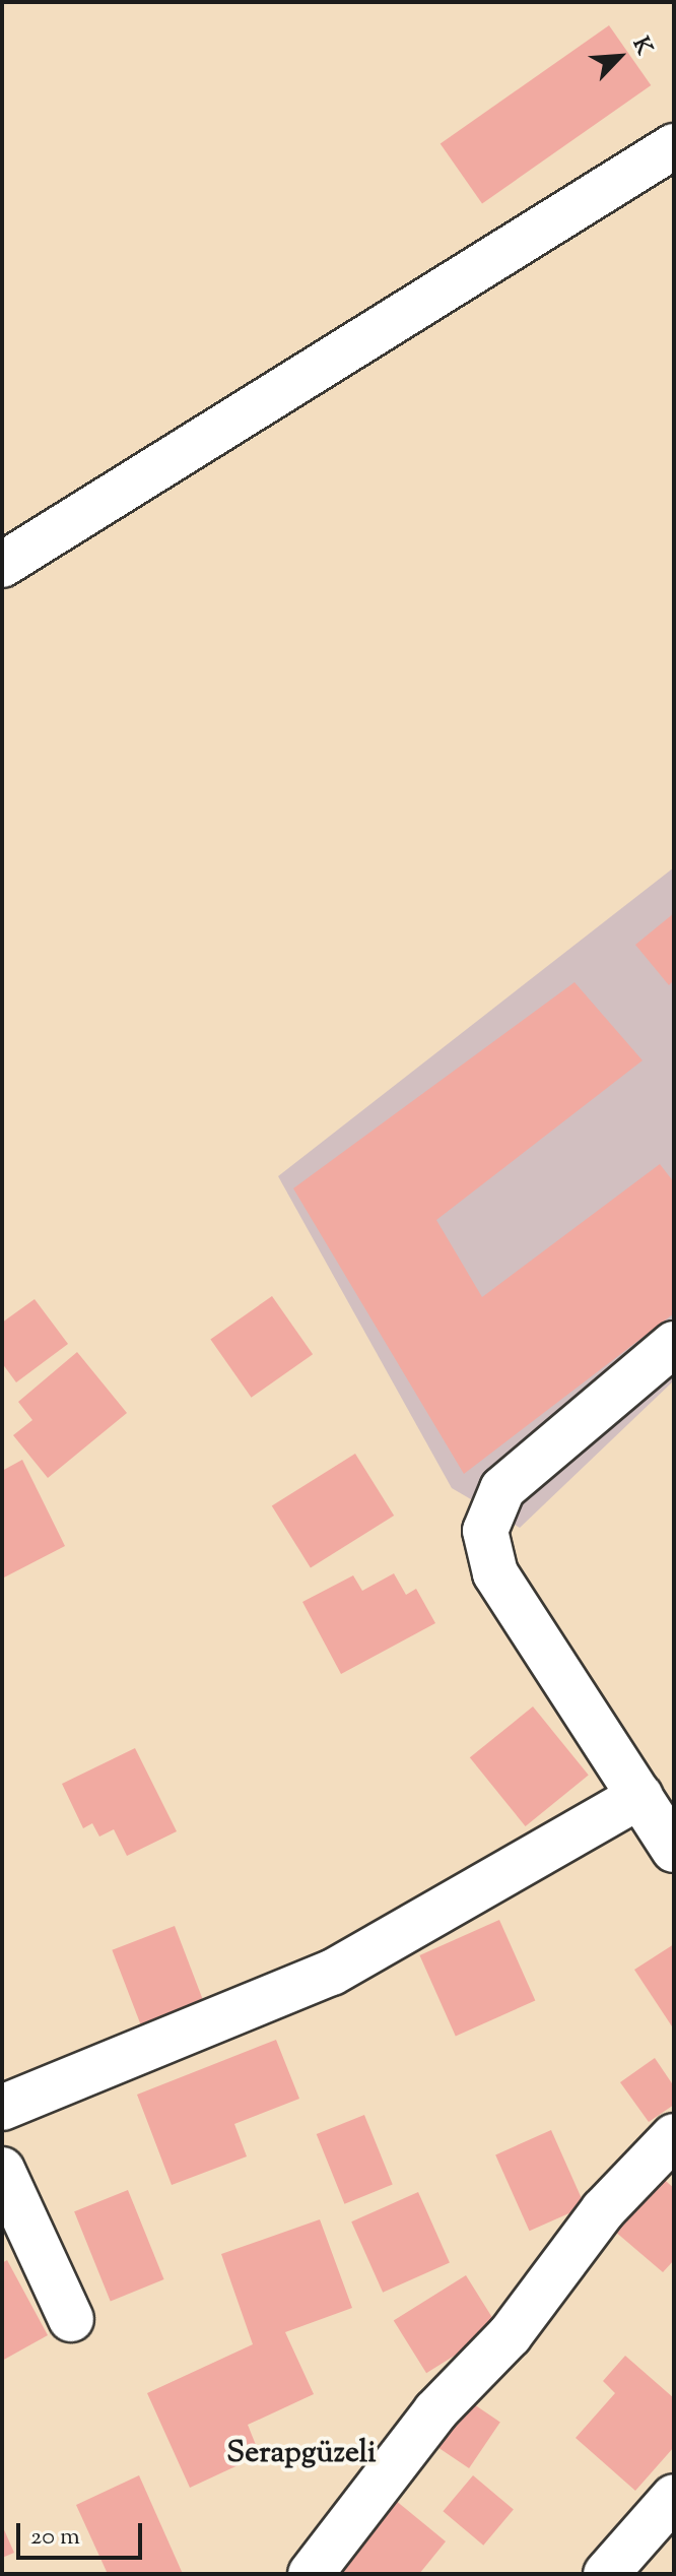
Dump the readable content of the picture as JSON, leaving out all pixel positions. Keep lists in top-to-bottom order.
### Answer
{
  "districts": ["Serapgüzeli"],
  "scale_bar": "20 m",
  "north": "top right"
}
